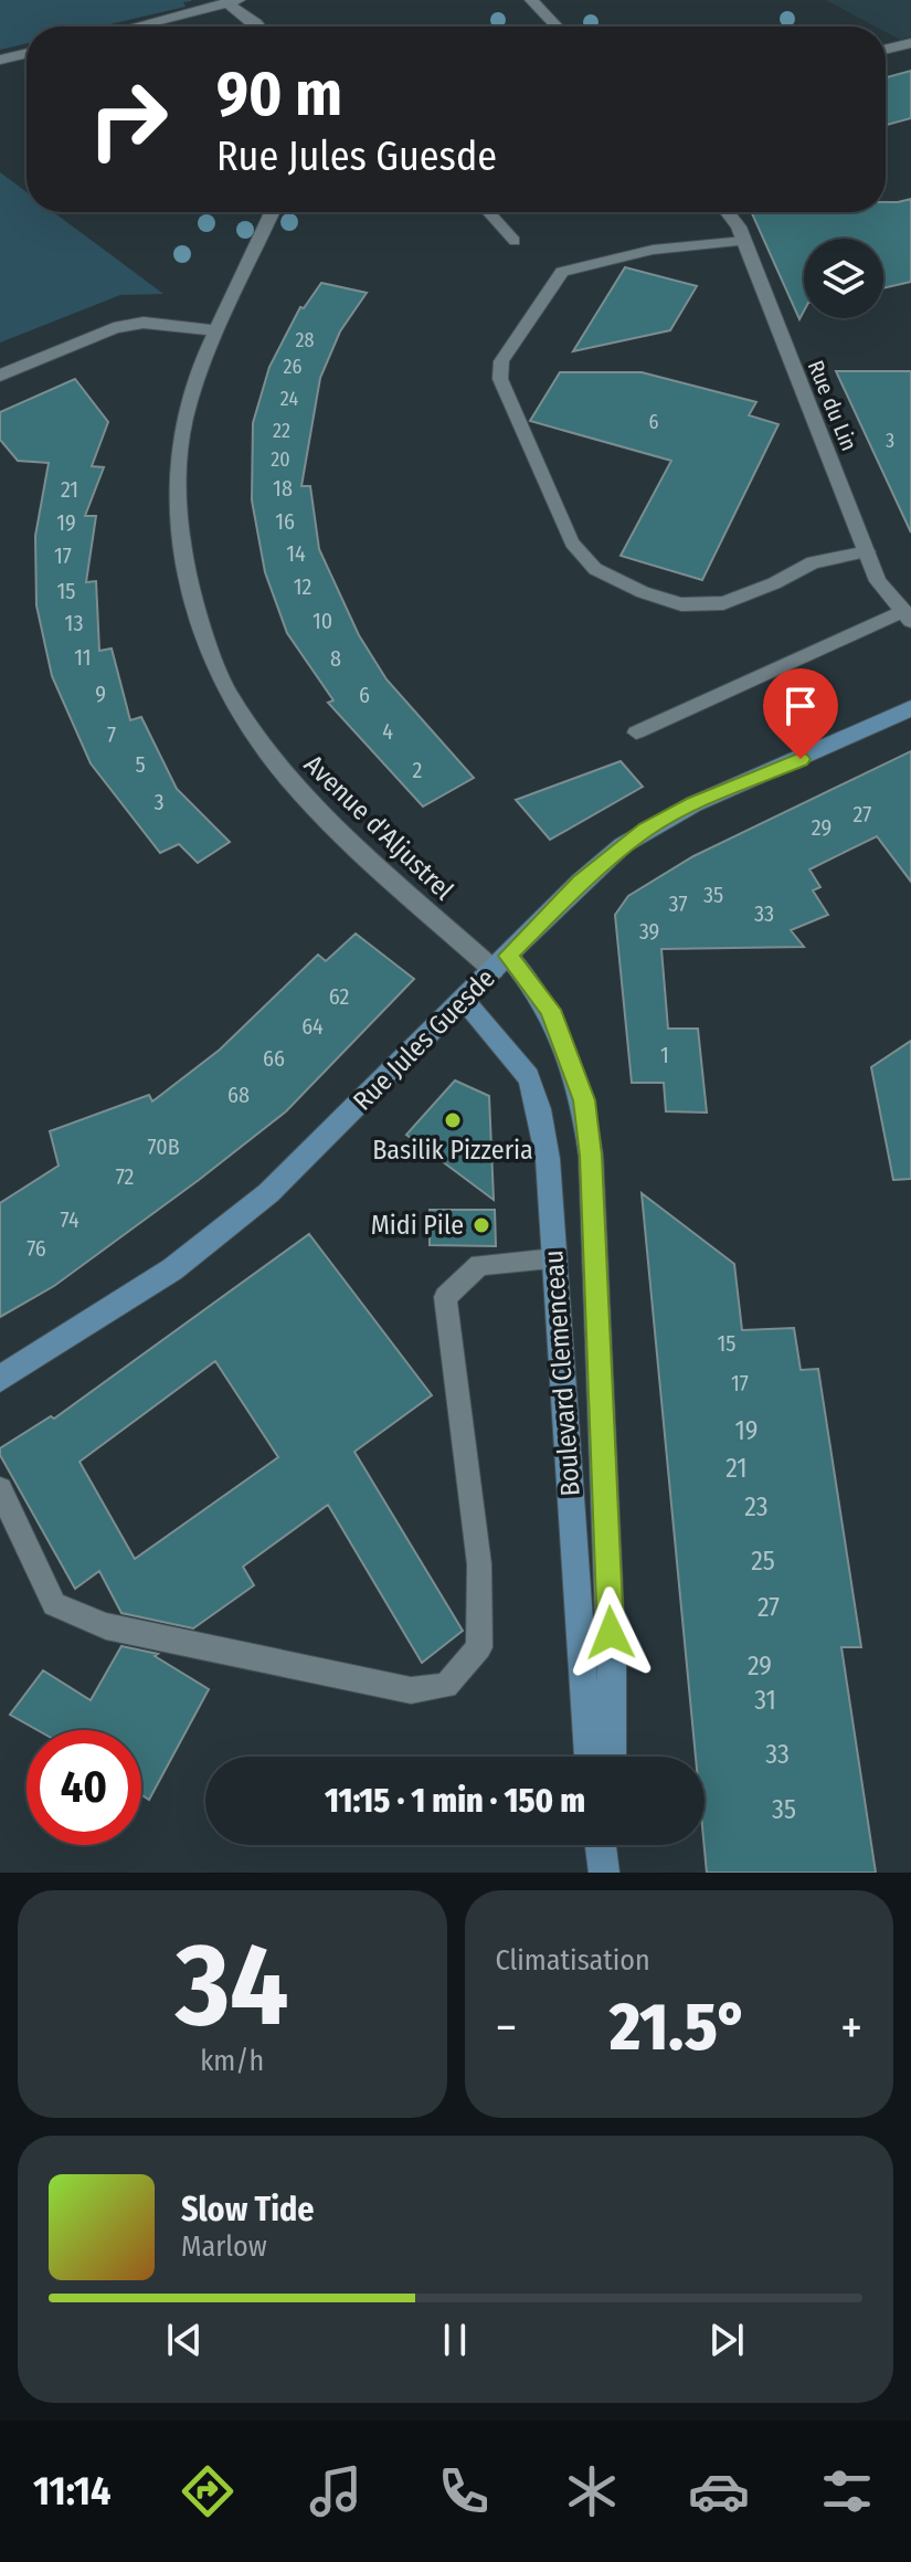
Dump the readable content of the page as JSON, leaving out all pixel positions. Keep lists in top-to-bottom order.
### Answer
{
  "streets": {
    "street": [
      "Rue du Lin",
      "Avenue d'Aljustrel",
      "Rue Jules Guesde",
      "Boulevard Clemenceau"
    ]
  },
  "crossings": [
    ["Avenue d'Aljustrel", "Rue Jules Guesde"],
    ["Avenue d'Aljustrel", "Boulevard Clemenceau"],
    ["Rue Jules Guesde", "Boulevard Clemenceau"]
  ],
  "places": ["Basilik Pizzeria", "Midi Pile"],
  "house_numbers": [
    "28",
    "26",
    "24",
    "6",
    "22",
    "3",
    "20",
    "18",
    "21",
    "16",
    "19",
    "14",
    "17",
    "12",
    "15",
    "10",
    "13",
    "11",
    "8",
    "9",
    "6",
    "4",
    "7",
    "5",
    "2",
    "3",
    "27",
    "29",
    "35",
    "37",
    "33",
    "39",
    "62",
    "64",
    "1",
    "66",
    "68",
    "70B",
    "72",
    "74",
    "76",
    "15",
    "17",
    "19",
    "21",
    "23",
    "25",
    "27",
    "29",
    "31",
    "33",
    "35"
  ],
  "page": {
    "turn": ["90 m", "Rue Jules Guesde"],
    "limit": "40",
    "trip": "11:15 · 1 min · 150 m",
    "tile": [
      ["34", "km/h"],
      "Climatisation"
    ],
    "heat": ["−", "21.5°", "+"],
    "song": ["Slow Tide", "Marlow"],
    "tabs": "11:14"
  }
}
